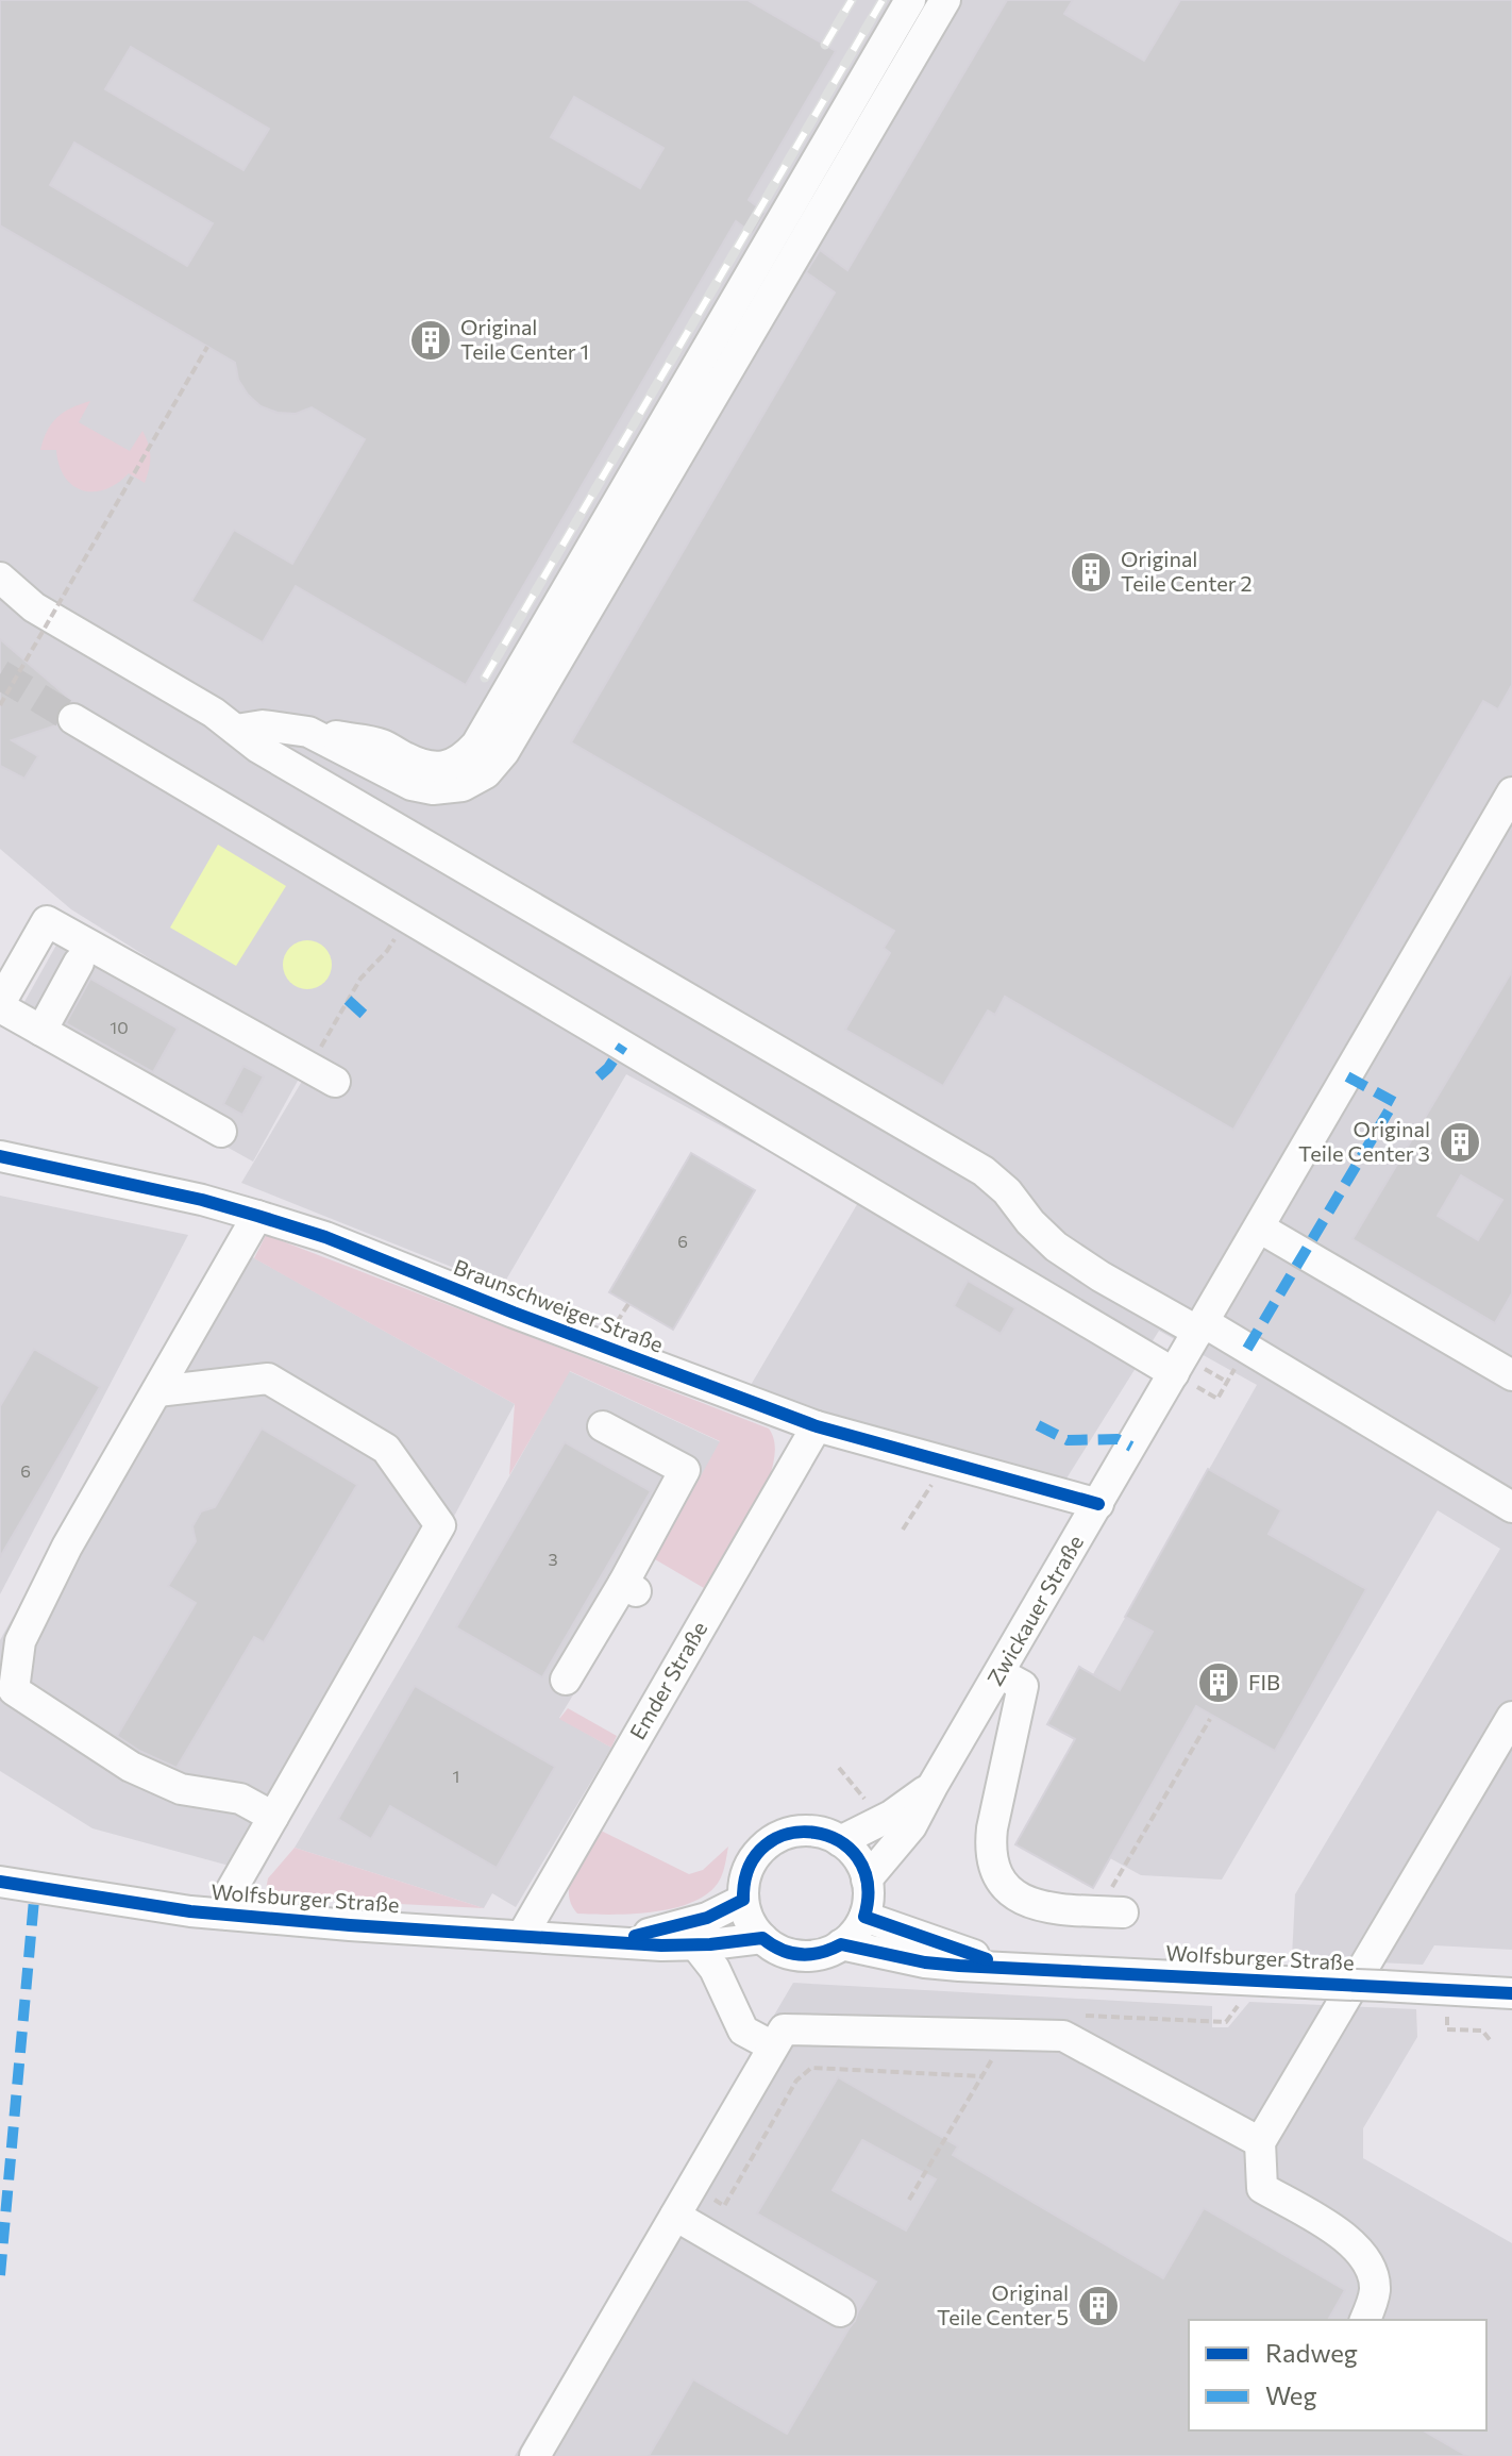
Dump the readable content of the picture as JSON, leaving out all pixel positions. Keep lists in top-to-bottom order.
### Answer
{
  "streets": {
    "street": [
      "Braunschweiger Straße",
      "Zwickauer Straße",
      "Emder Straße",
      "Wolfsburger Straße"
    ]
  },
  "crossings": [
    ["Braunschweiger Straße", "Zwickauer Straße"],
    ["Braunschweiger Straße", "Emder Straße"],
    ["Zwickauer Straße", "Wolfsburger Straße"],
    ["Emder Straße", "Wolfsburger Straße"]
  ],
  "places": {
    "building": [
      "Original Teile Center 1",
      "Original Teile Center 2",
      "Original Teile Center 3",
      "FIB",
      "Original Teile Center 5"
    ]
  },
  "house_numbers": [
    "10",
    "6",
    "6",
    "3",
    "1"
  ],
  "legend": ["Radweg", "Weg"]
}
